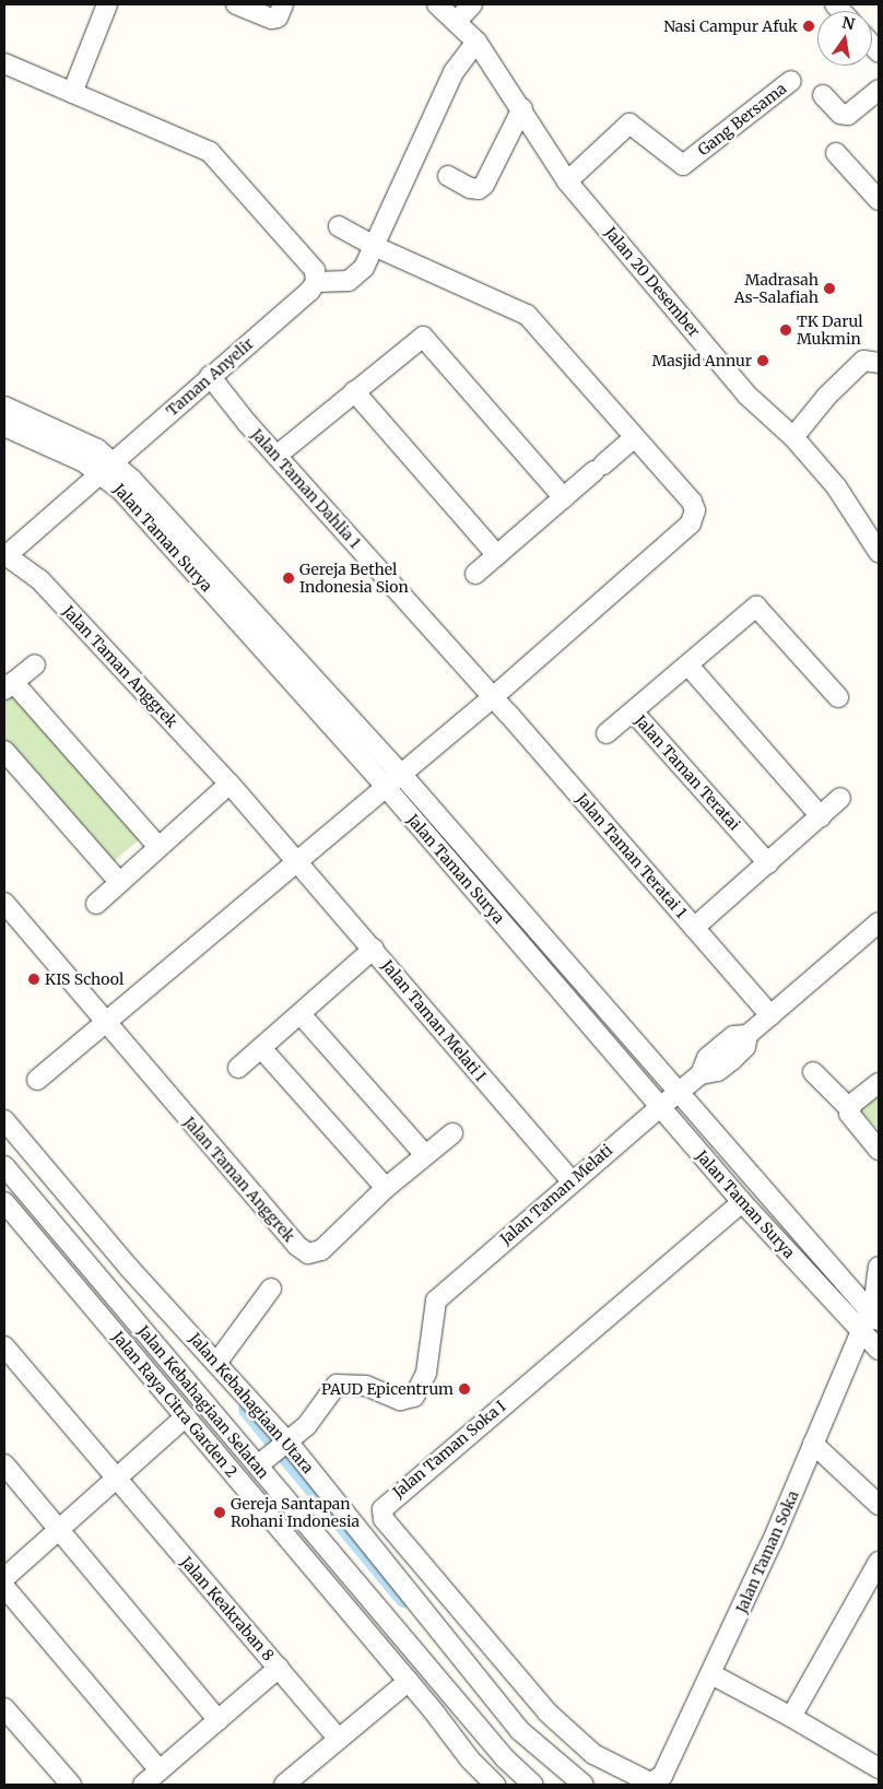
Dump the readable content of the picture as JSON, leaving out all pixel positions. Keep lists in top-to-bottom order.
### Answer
{
  "streets": {
    "street": [
      "Gang Bersama",
      "Jalan 20 Desember",
      "Taman Anyelir",
      "Jalan Taman Dahlia 1",
      "Jalan Taman Surya",
      "Jalan Taman Anggrek",
      "Jalan Taman Teratai",
      "Jalan Taman Teratai 1",
      "Jalan Taman Melati I",
      "Jalan Taman Melati",
      "Jalan Kebahagiaan Selatan",
      "Jalan Kebahagiaan Utara",
      "Jalan Raya Citra Garden 2",
      "Jalan Taman Soka I",
      "Jalan Taman Soka",
      "Jalan Keakraban 8"
    ]
  },
  "crossings": [
    ["Gang Bersama", "Jalan 20 Desember"],
    ["Taman Anyelir", "Jalan Taman Dahlia 1"],
    ["Taman Anyelir", "Jalan Taman Surya"],
    ["Taman Anyelir", "Jalan Taman Anggrek"],
    ["Jalan Taman Dahlia 1", "Jalan Taman Teratai 1"],
    ["Jalan Taman Surya", "Jalan Taman Melati"],
    ["Jalan Taman Surya", "Jalan Taman Soka I"],
    ["Jalan Taman Surya", "Jalan Taman Soka"],
    ["Jalan Taman Anggrek", "Jalan Taman Melati I"],
    ["Jalan Taman Melati I", "Jalan Taman Melati"],
    ["Jalan Taman Melati", "Jalan Kebahagiaan Utara"],
    ["Jalan Taman Soka I", "Jalan Taman Soka"]
  ],
  "places": [
    "Nasi Campur Afuk",
    "Madrasah As-Salafiah",
    "TK Darul Mukmin",
    "Masjid Annur",
    "Gereja Bethel Indonesia Sion",
    "KIS School",
    "PAUD Epicentrum",
    "Gereja Santapan Rohani Indonesia"
  ],
  "north": "top"
}
